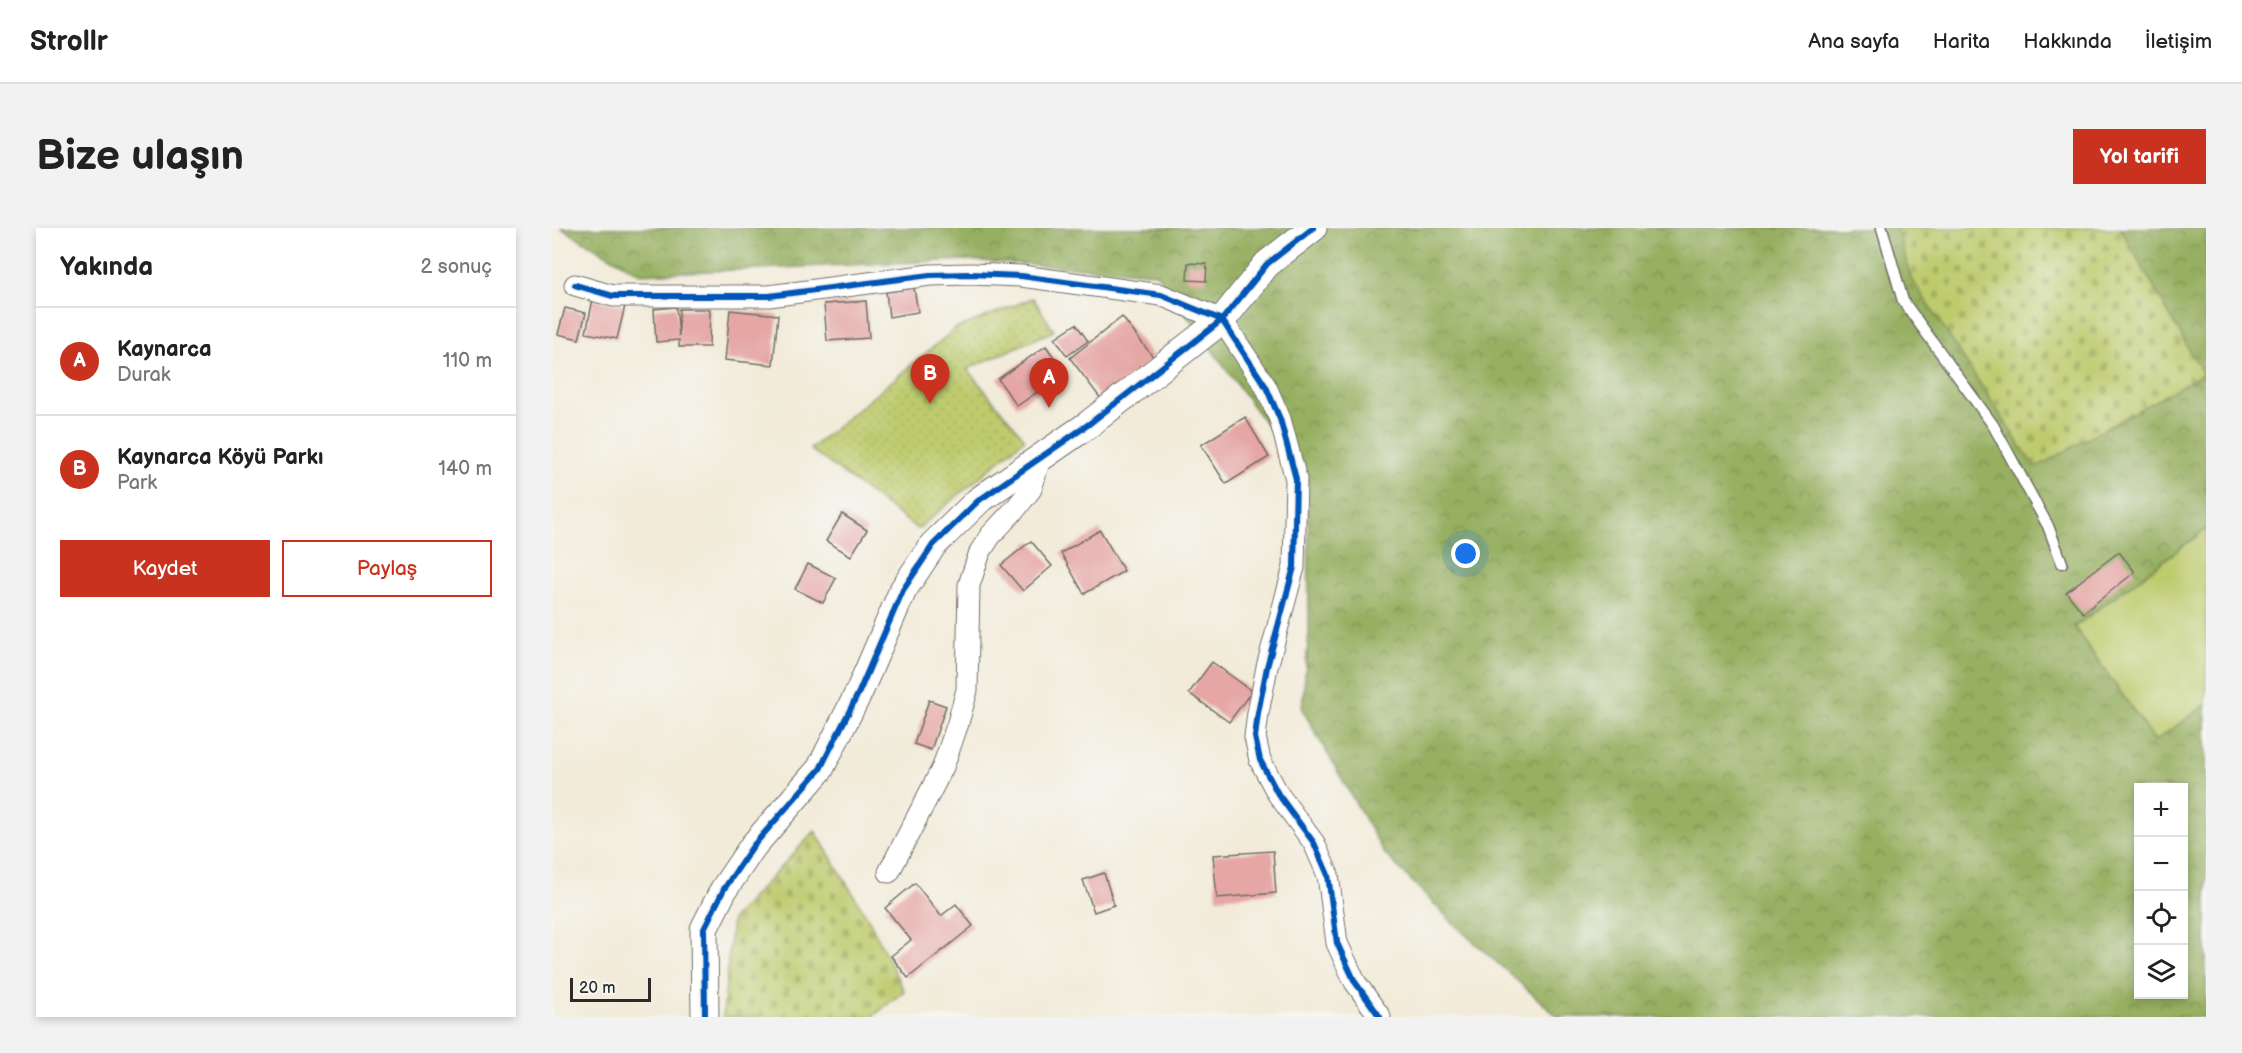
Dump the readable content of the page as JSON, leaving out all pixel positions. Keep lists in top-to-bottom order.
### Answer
{
  "scale_bar": "20 m",
  "page": {
    "header": "Strollr",
    "nav": [
      "Ana sayfa",
      "Harita",
      "Hakkında",
      "İletişim"
    ],
    "buttons": [
      "Yol tarifi",
      ["Kaydet", "Paylaş"]
    ],
    "title": "Bize ulaşın",
    "heading": ["Yakında", "2 sonuç"],
    "list": [
      {
        "mark": "A",
        "name": "Kaynarca",
        "note": "Durak",
        "value": "110 m"
      },
      {
        "mark": "B",
        "name": "Kaynarca Köyü Parkı",
        "note": "Park",
        "value": "140 m"
      }
    ],
    "pins": ["B", "A"],
    "map_buttons": ["+", "−"],
    "scale": "20 m"
  }
}
